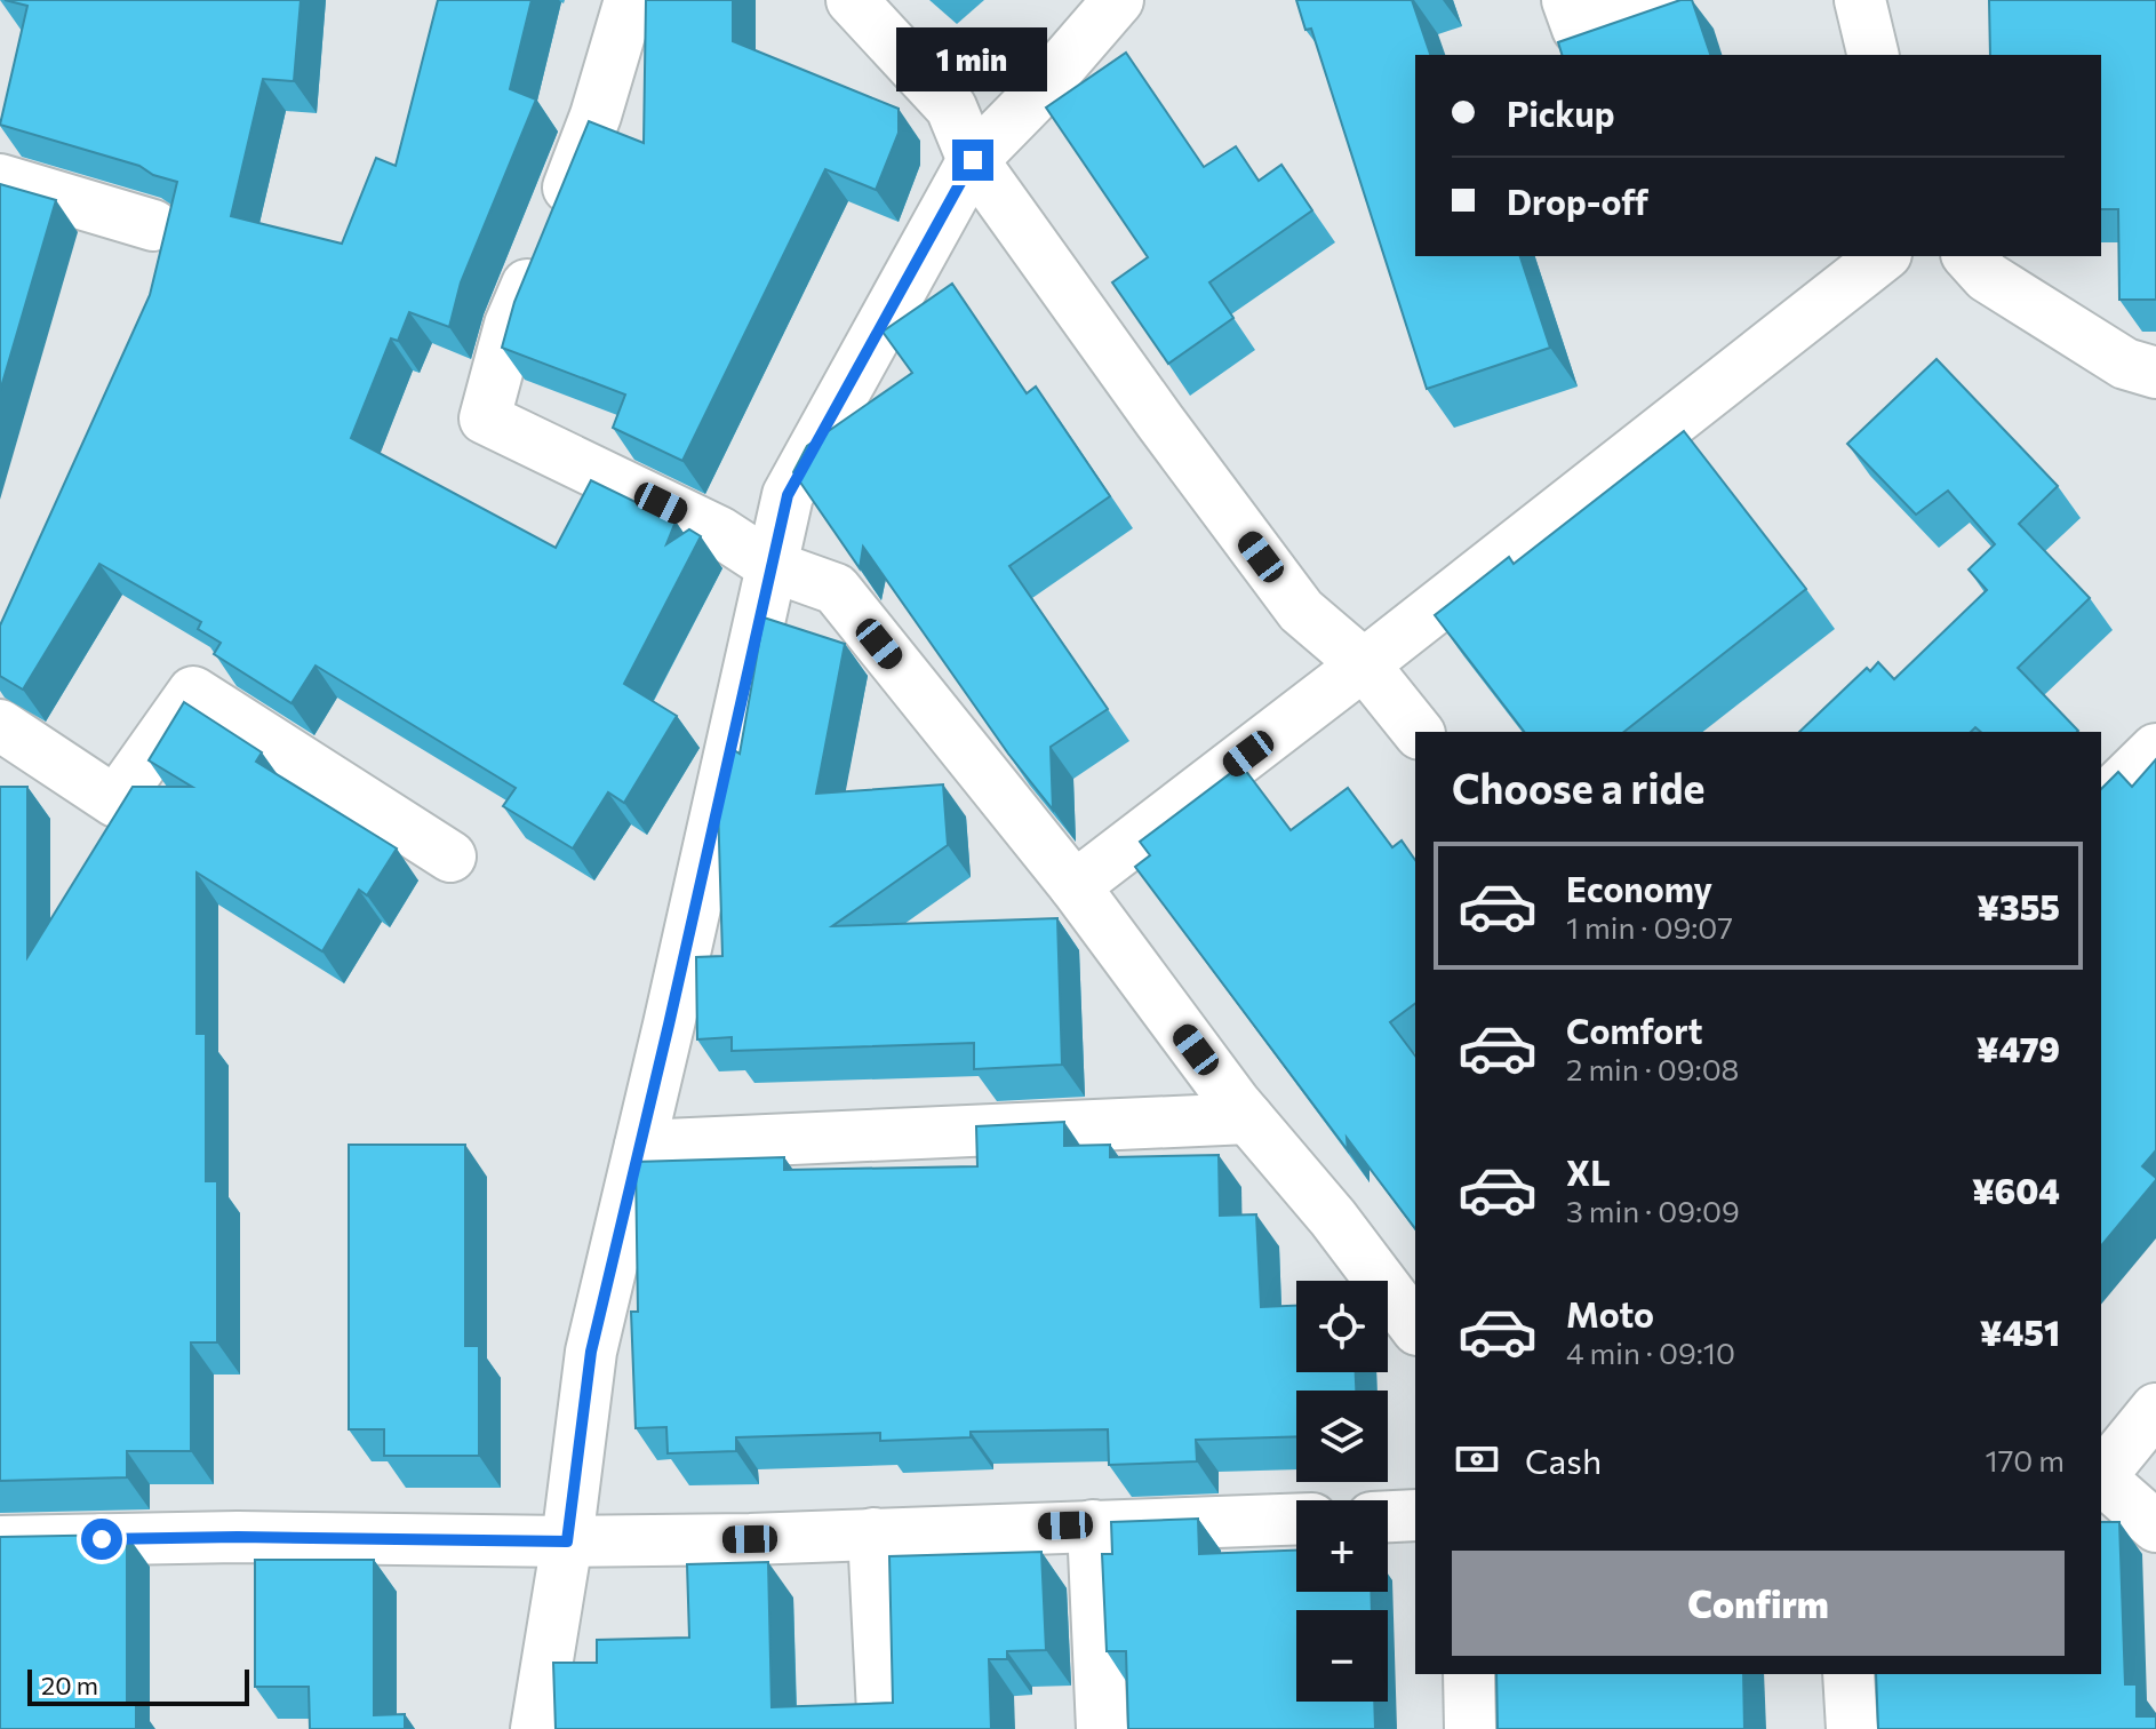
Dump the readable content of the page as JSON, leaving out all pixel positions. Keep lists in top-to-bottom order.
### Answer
{
  "scale_bar": "20 m",
  "page": {
    "bubble": "1 min",
    "banner": ["Pickup", "Drop-off"],
    "heading": "Choose a ride",
    "list": [
      {
        "name": "Economy",
        "note": "1 min · 09:07",
        "value": "¥355"
      },
      {
        "name": "Comfort",
        "note": "2 min · 09:08",
        "value": "¥479"
      },
      {
        "name": "XL",
        "note": "3 min · 09:09",
        "value": "¥604"
      },
      {
        "name": "Moto",
        "note": "4 min · 09:10",
        "value": "¥451"
      }
    ],
    "map_buttons": ["+", "−"],
    "pay": ["Cash", "170 m"],
    "buttons": "Confirm",
    "scale": "20 m"
  }
}
